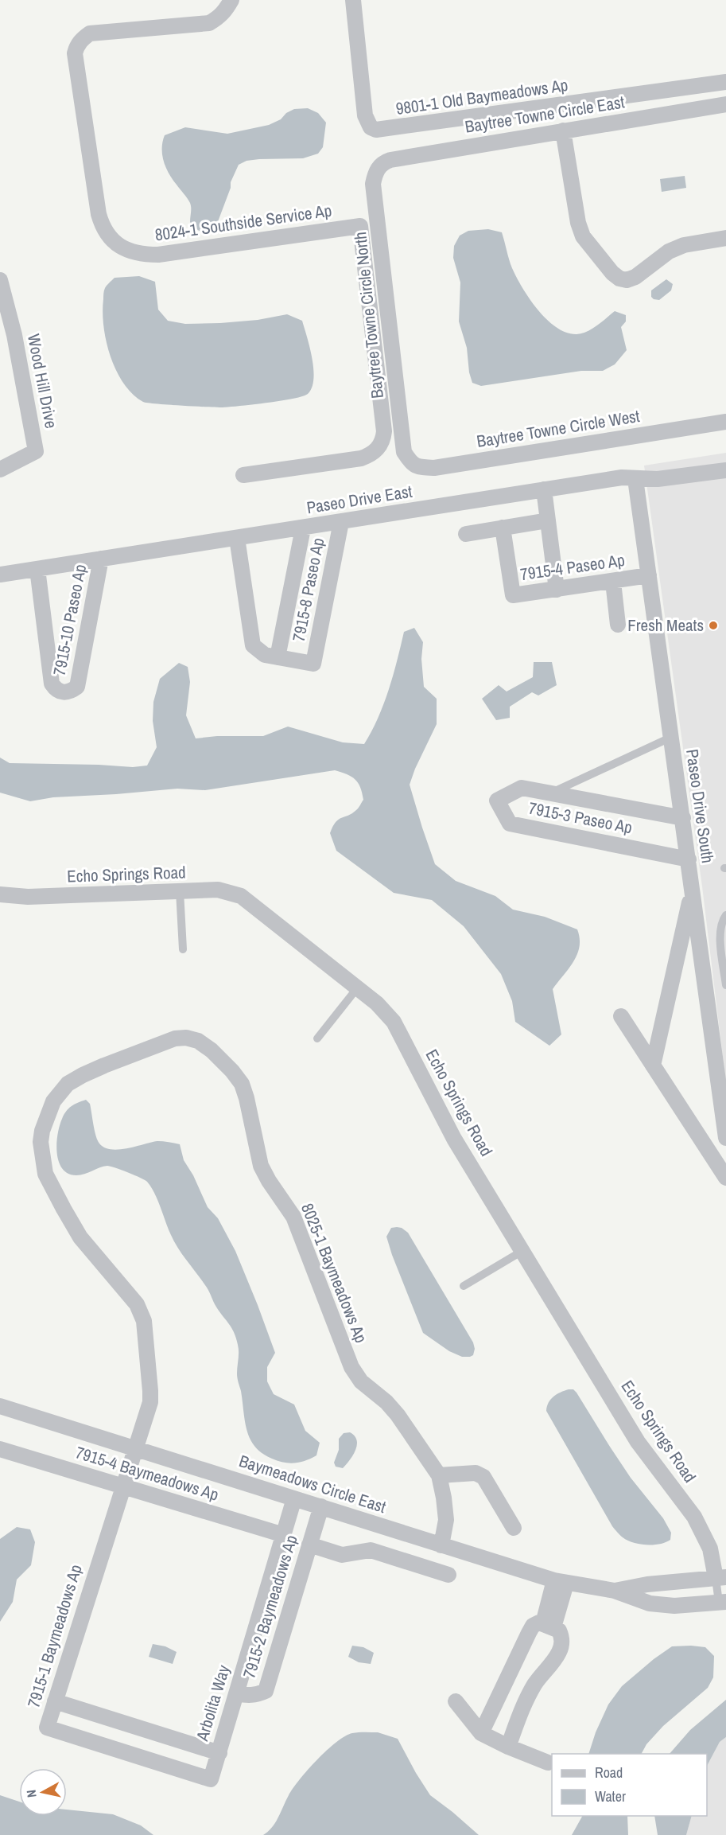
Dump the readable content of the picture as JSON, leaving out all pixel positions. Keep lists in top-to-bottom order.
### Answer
{
  "streets": {
    "street": [
      "9801-1 Old Baymeadows Ap",
      "Baytree Towne Circle East",
      "8024-1 Southside Service Ap",
      "Baytree Towne Circle North",
      "Wood Hill Drive",
      "Baytree Towne Circle West",
      "Paseo Drive East",
      "7915-4 Paseo Ap",
      "7915-8 Paseo Ap",
      "7915-10 Paseo Ap",
      "Paseo Drive South",
      "7915-3 Paseo Ap",
      "Echo Springs Road",
      "8025-1 Baymeadows Ap",
      "7915-4 Baymeadows Ap",
      "Baymeadows Circle East",
      "7915-2 Baymeadows Ap",
      "7915-1 Baymeadows Ap",
      "Arbolita Way"
    ]
  },
  "crossings": [
    ["Baytree Towne Circle East", "Baytree Towne Circle North"],
    ["Baytree Towne Circle North", "Baytree Towne Circle West"],
    ["Paseo Drive East", "7915-8 Paseo Ap"],
    ["Paseo Drive East", "7915-10 Paseo Ap"],
    ["Paseo Drive East", "Paseo Drive South"],
    ["7915-4 Paseo Ap", "Paseo Drive South"],
    ["Paseo Drive South", "7915-3 Paseo Ap"],
    ["Echo Springs Road", "Baymeadows Circle East"],
    ["8025-1 Baymeadows Ap", "Baymeadows Circle East"],
    ["8025-1 Baymeadows Ap", "7915-1 Baymeadows Ap"],
    ["7915-4 Baymeadows Ap", "7915-1 Baymeadows Ap"],
    ["7915-4 Baymeadows Ap", "Arbolita Way"],
    ["Baymeadows Circle East", "7915-2 Baymeadows Ap"],
    ["Baymeadows Circle East", "7915-1 Baymeadows Ap"],
    ["Baymeadows Circle East", "Arbolita Way"],
    ["7915-2 Baymeadows Ap", "Arbolita Way"],
    ["7915-1 Baymeadows Ap", "Arbolita Way"]
  ],
  "places": ["Fresh Meats"],
  "legend": ["Road", "Water"],
  "north": "left"
}
